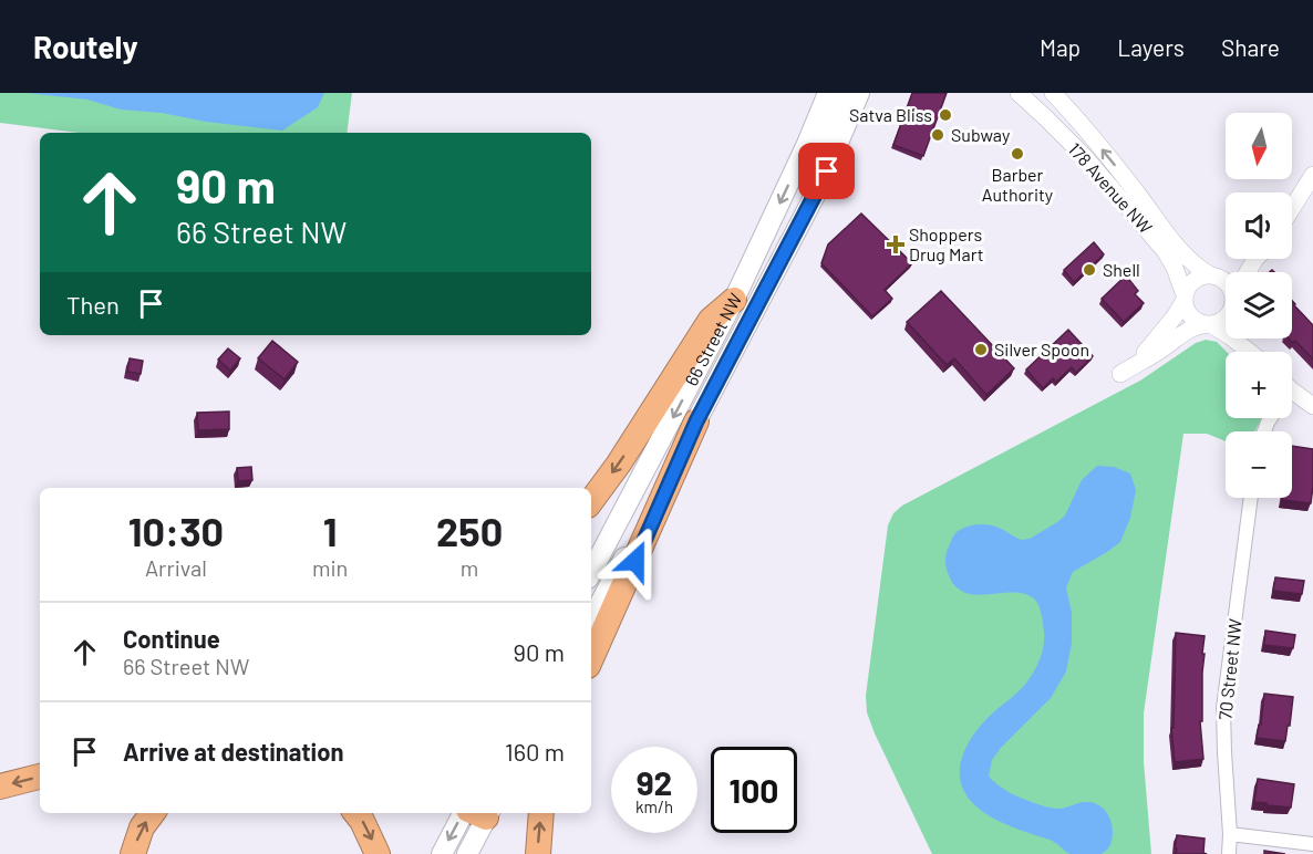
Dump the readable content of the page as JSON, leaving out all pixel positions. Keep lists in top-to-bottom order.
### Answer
{
  "streets": {
    "main road": ["66 Street NW"],
    "street": ["178 Avenue NW", "70 Street NW"]
  },
  "places": {
    "other": [
      "Satva Bliss",
      "Subway",
      "Barber Authority",
      "Shell",
      "Silver Spoon"
    ],
    "health": ["Shoppers Drug Mart"]
  },
  "north": "bottom",
  "page": {
    "header": "Routely",
    "nav": ["Map", "Layers", "Share"],
    "map_buttons": ["+", "−"],
    "turn": ["90 m", "66 Street NW"],
    "then": "Then",
    "eta": [
      "10:30",
      "Arrival",
      "1",
      "min",
      "250",
      "m"
    ],
    "list": [
      {
        "name": "Continue",
        "note": "66 Street NW",
        "value": "90 m"
      },
      {
        "name": "Arrive at destination",
        "value": "160 m"
      }
    ],
    "speed": "92 km/h",
    "limit": "100"
  }
}
